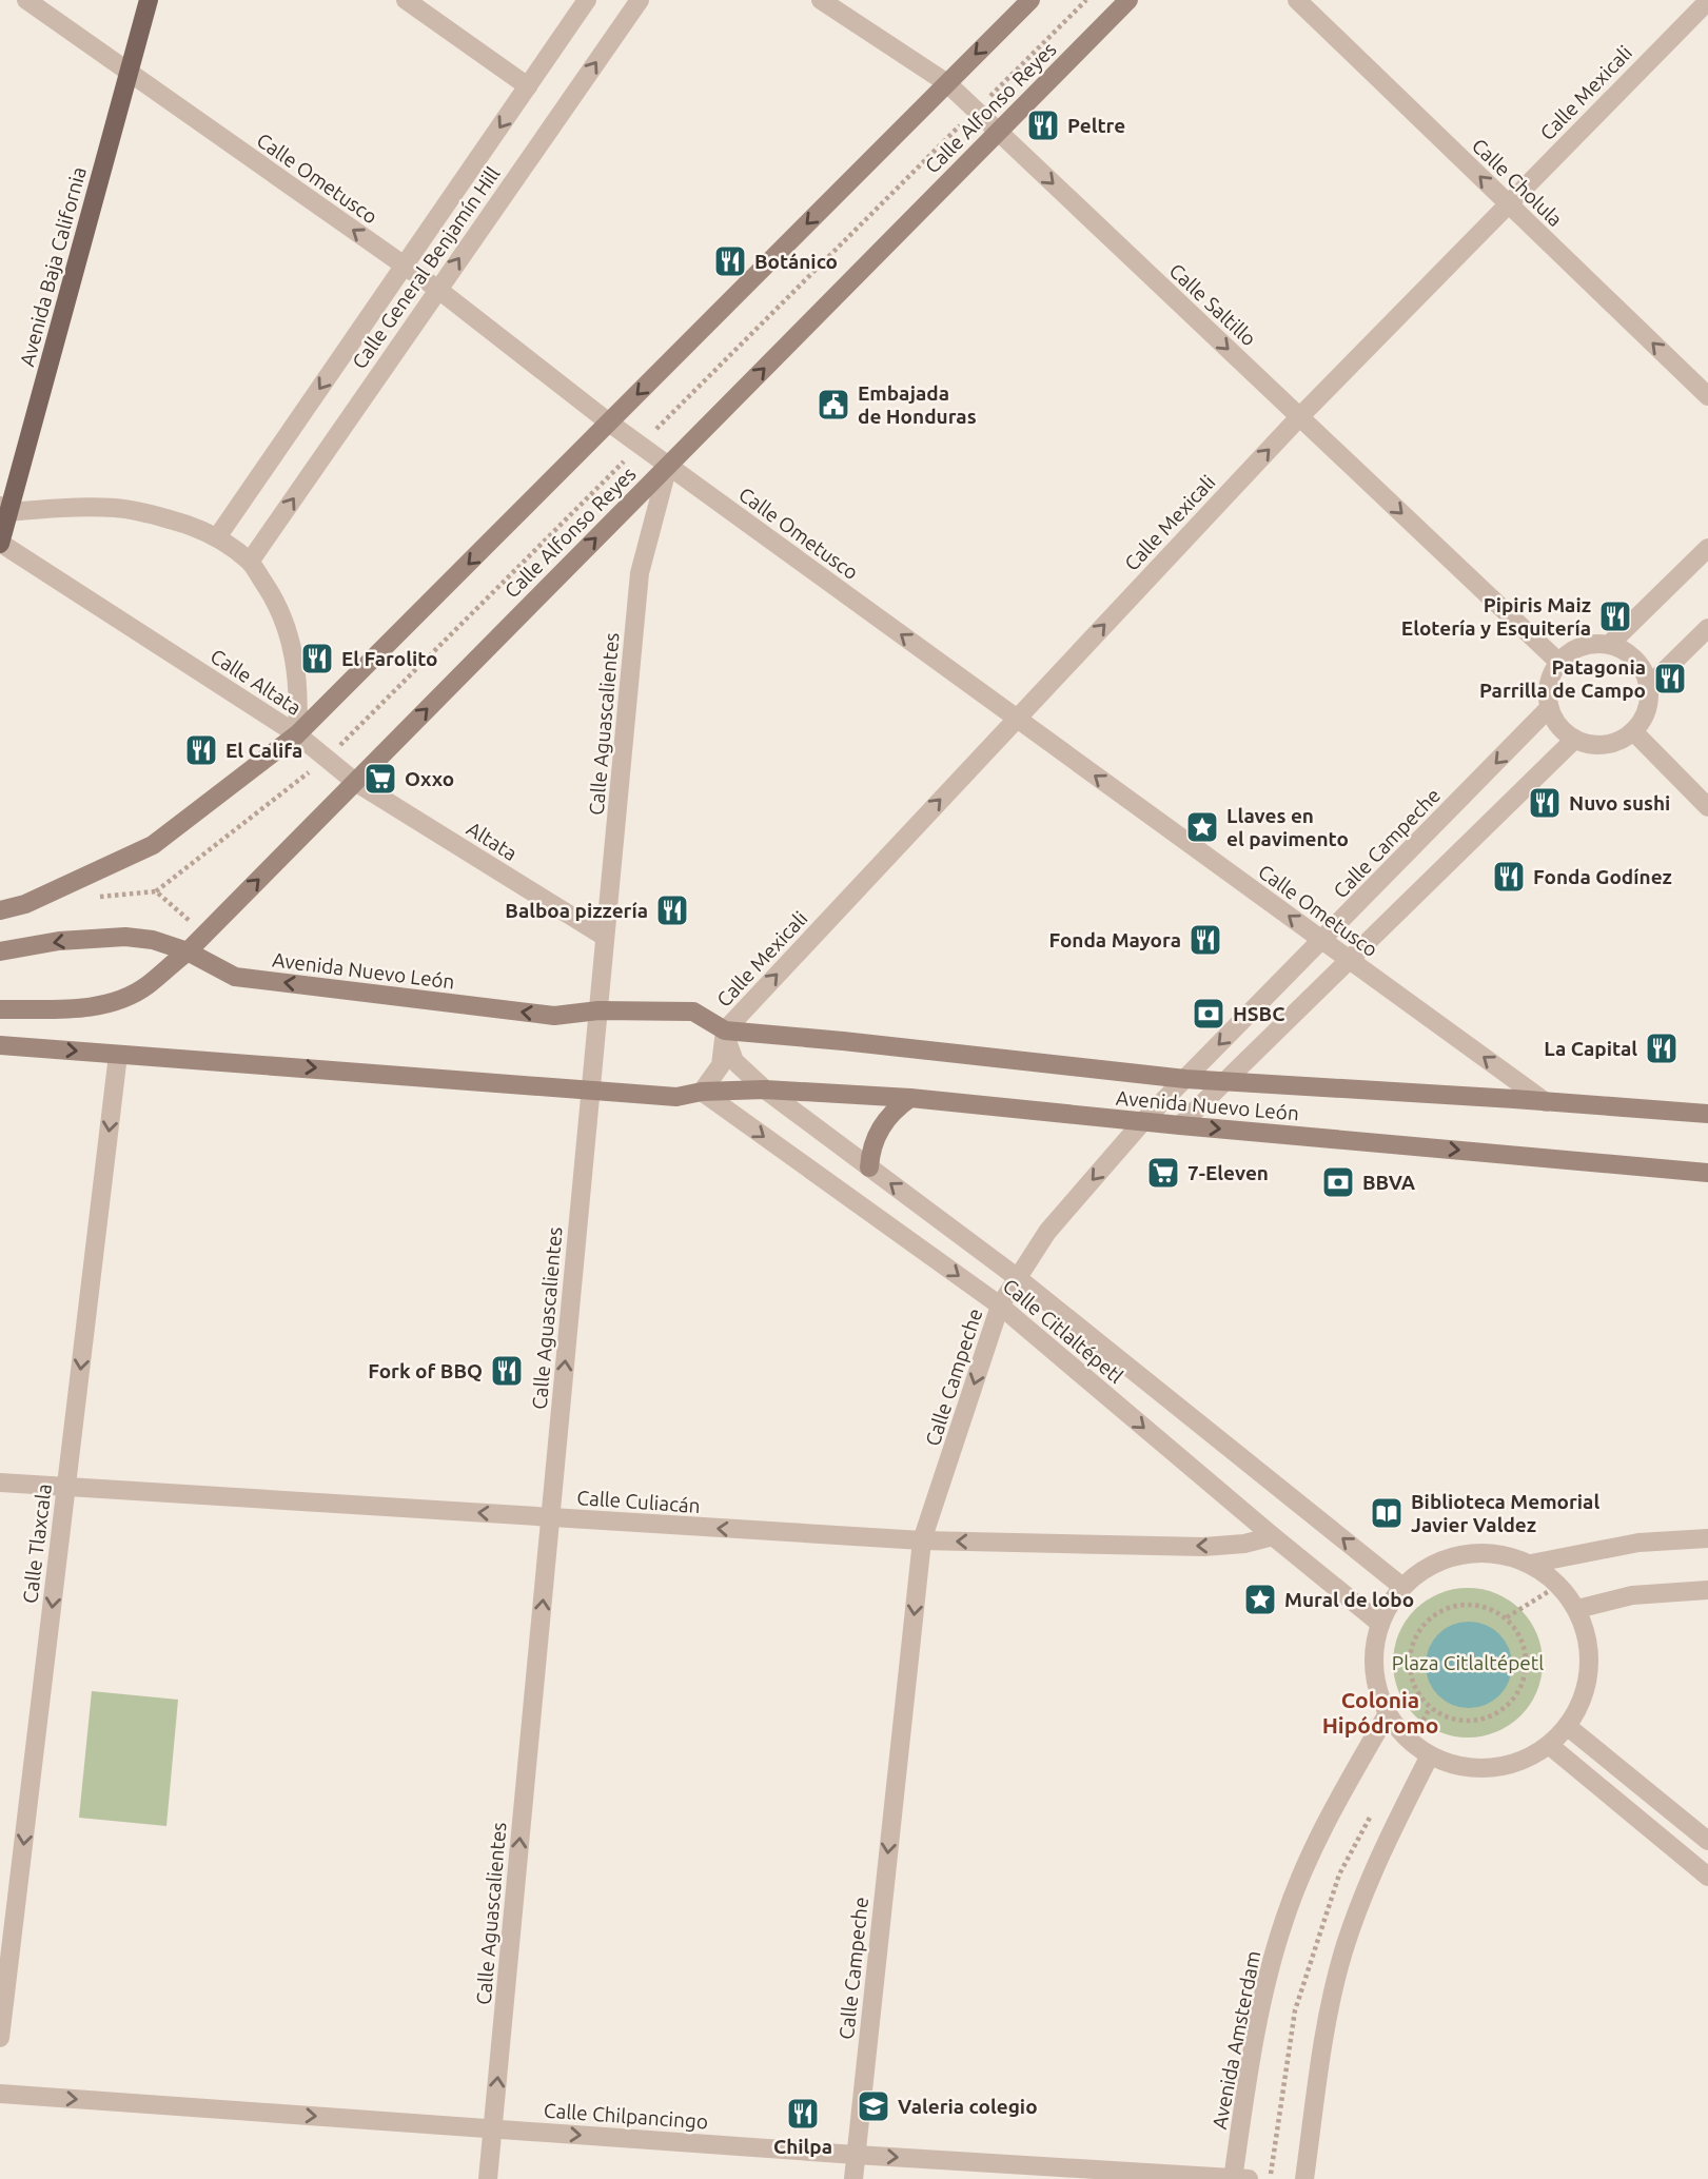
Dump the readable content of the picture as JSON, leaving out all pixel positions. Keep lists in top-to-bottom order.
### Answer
{
  "streets": {
    "main road": ["Calle Alfonso Reyes", "Avenida Baja California", "Avenida Nuevo León"],
    "street": [
      "Calle Mexicali",
      "Calle Ometusco",
      "Calle Cholula",
      "Calle General Benjamín Hill",
      "Calle Saltillo",
      "Calle Altata",
      "Calle Aguascalientes",
      "Altata",
      "Calle Campeche",
      "Calle Citlaltépetl",
      "Calle Culiacán",
      "Calle Tlaxcala",
      "Avenida Amsterdam",
      "Calle Chilpancingo"
    ]
  },
  "crossings": [
    ["Calle Mexicali", "Calle Ometusco"],
    ["Calle Mexicali", "Calle Cholula"],
    ["Calle Mexicali", "Calle Saltillo"],
    ["Calle Mexicali", "Avenida Nuevo León"],
    ["Calle Mexicali", "Calle Citlaltépetl"],
    ["Calle Alfonso Reyes", "Calle Ometusco"],
    ["Calle Alfonso Reyes", "Calle Saltillo"],
    ["Calle Alfonso Reyes", "Calle Aguascalientes"],
    ["Calle Alfonso Reyes", "Altata"],
    ["Calle Alfonso Reyes", "Avenida Nuevo León"],
    ["Calle Ometusco", "Avenida Baja California"],
    ["Calle Ometusco", "Calle General Benjamín Hill"],
    ["Calle Ometusco", "Calle Aguascalientes"],
    ["Calle Ometusco", "Calle Campeche"],
    ["Calle Ometusco", "Avenida Nuevo León"],
    ["Avenida Baja California", "Calle Altata"],
    ["Calle General Benjamín Hill", "Calle Altata"],
    ["Calle Saltillo", "Calle Campeche"],
    ["Calle Altata", "Altata"],
    ["Calle Aguascalientes", "Altata"],
    ["Calle Aguascalientes", "Avenida Nuevo León"],
    ["Calle Aguascalientes", "Calle Culiacán"],
    ["Calle Aguascalientes", "Calle Chilpancingo"],
    ["Calle Campeche", "Avenida Nuevo León"],
    ["Calle Campeche", "Calle Citlaltépetl"],
    ["Calle Campeche", "Calle Culiacán"],
    ["Calle Campeche", "Calle Chilpancingo"],
    ["Avenida Nuevo León", "Calle Citlaltépetl"],
    ["Avenida Nuevo León", "Calle Tlaxcala"],
    ["Calle Citlaltépetl", "Calle Culiacán"],
    ["Calle Culiacán", "Calle Tlaxcala"],
    ["Avenida Amsterdam", "Calle Chilpancingo"]
  ],
  "one_way": [
    "Calle Mexicali",
    "Calle Ometusco",
    "Calle Cholula",
    "Calle Saltillo",
    "Calle Aguascalientes",
    "Calle Culiacán",
    "Calle Tlaxcala",
    "Calle Chilpancingo"
  ],
  "districts": ["Colonia Hipódromo"],
  "parks": ["Plaza Citlaltépetl"],
  "places": {
    "restaurant": [
      "Peltre",
      "Botánico",
      "Pipiris Maiz Elotería y Esquitería",
      "El Farolito",
      "Patagonia Parrilla de Campo",
      "El Califa",
      "Nuvo sushi",
      "Fonda Godínez",
      "Balboa pizzería",
      "Fonda Mayora",
      "La Capital",
      "Fork of BBQ",
      "Chilpa"
    ],
    "public building": ["Embajada de Honduras"],
    "supermarket": ["Oxxo", "7-Eleven"],
    "place": ["Llaves en el pavimento", "Mural de lobo"],
    "bank": ["HSBC", "BBVA"],
    "library": ["Biblioteca Memorial Javier Valdez"],
    "school or university": ["Valeria colegio"]
  }
}
